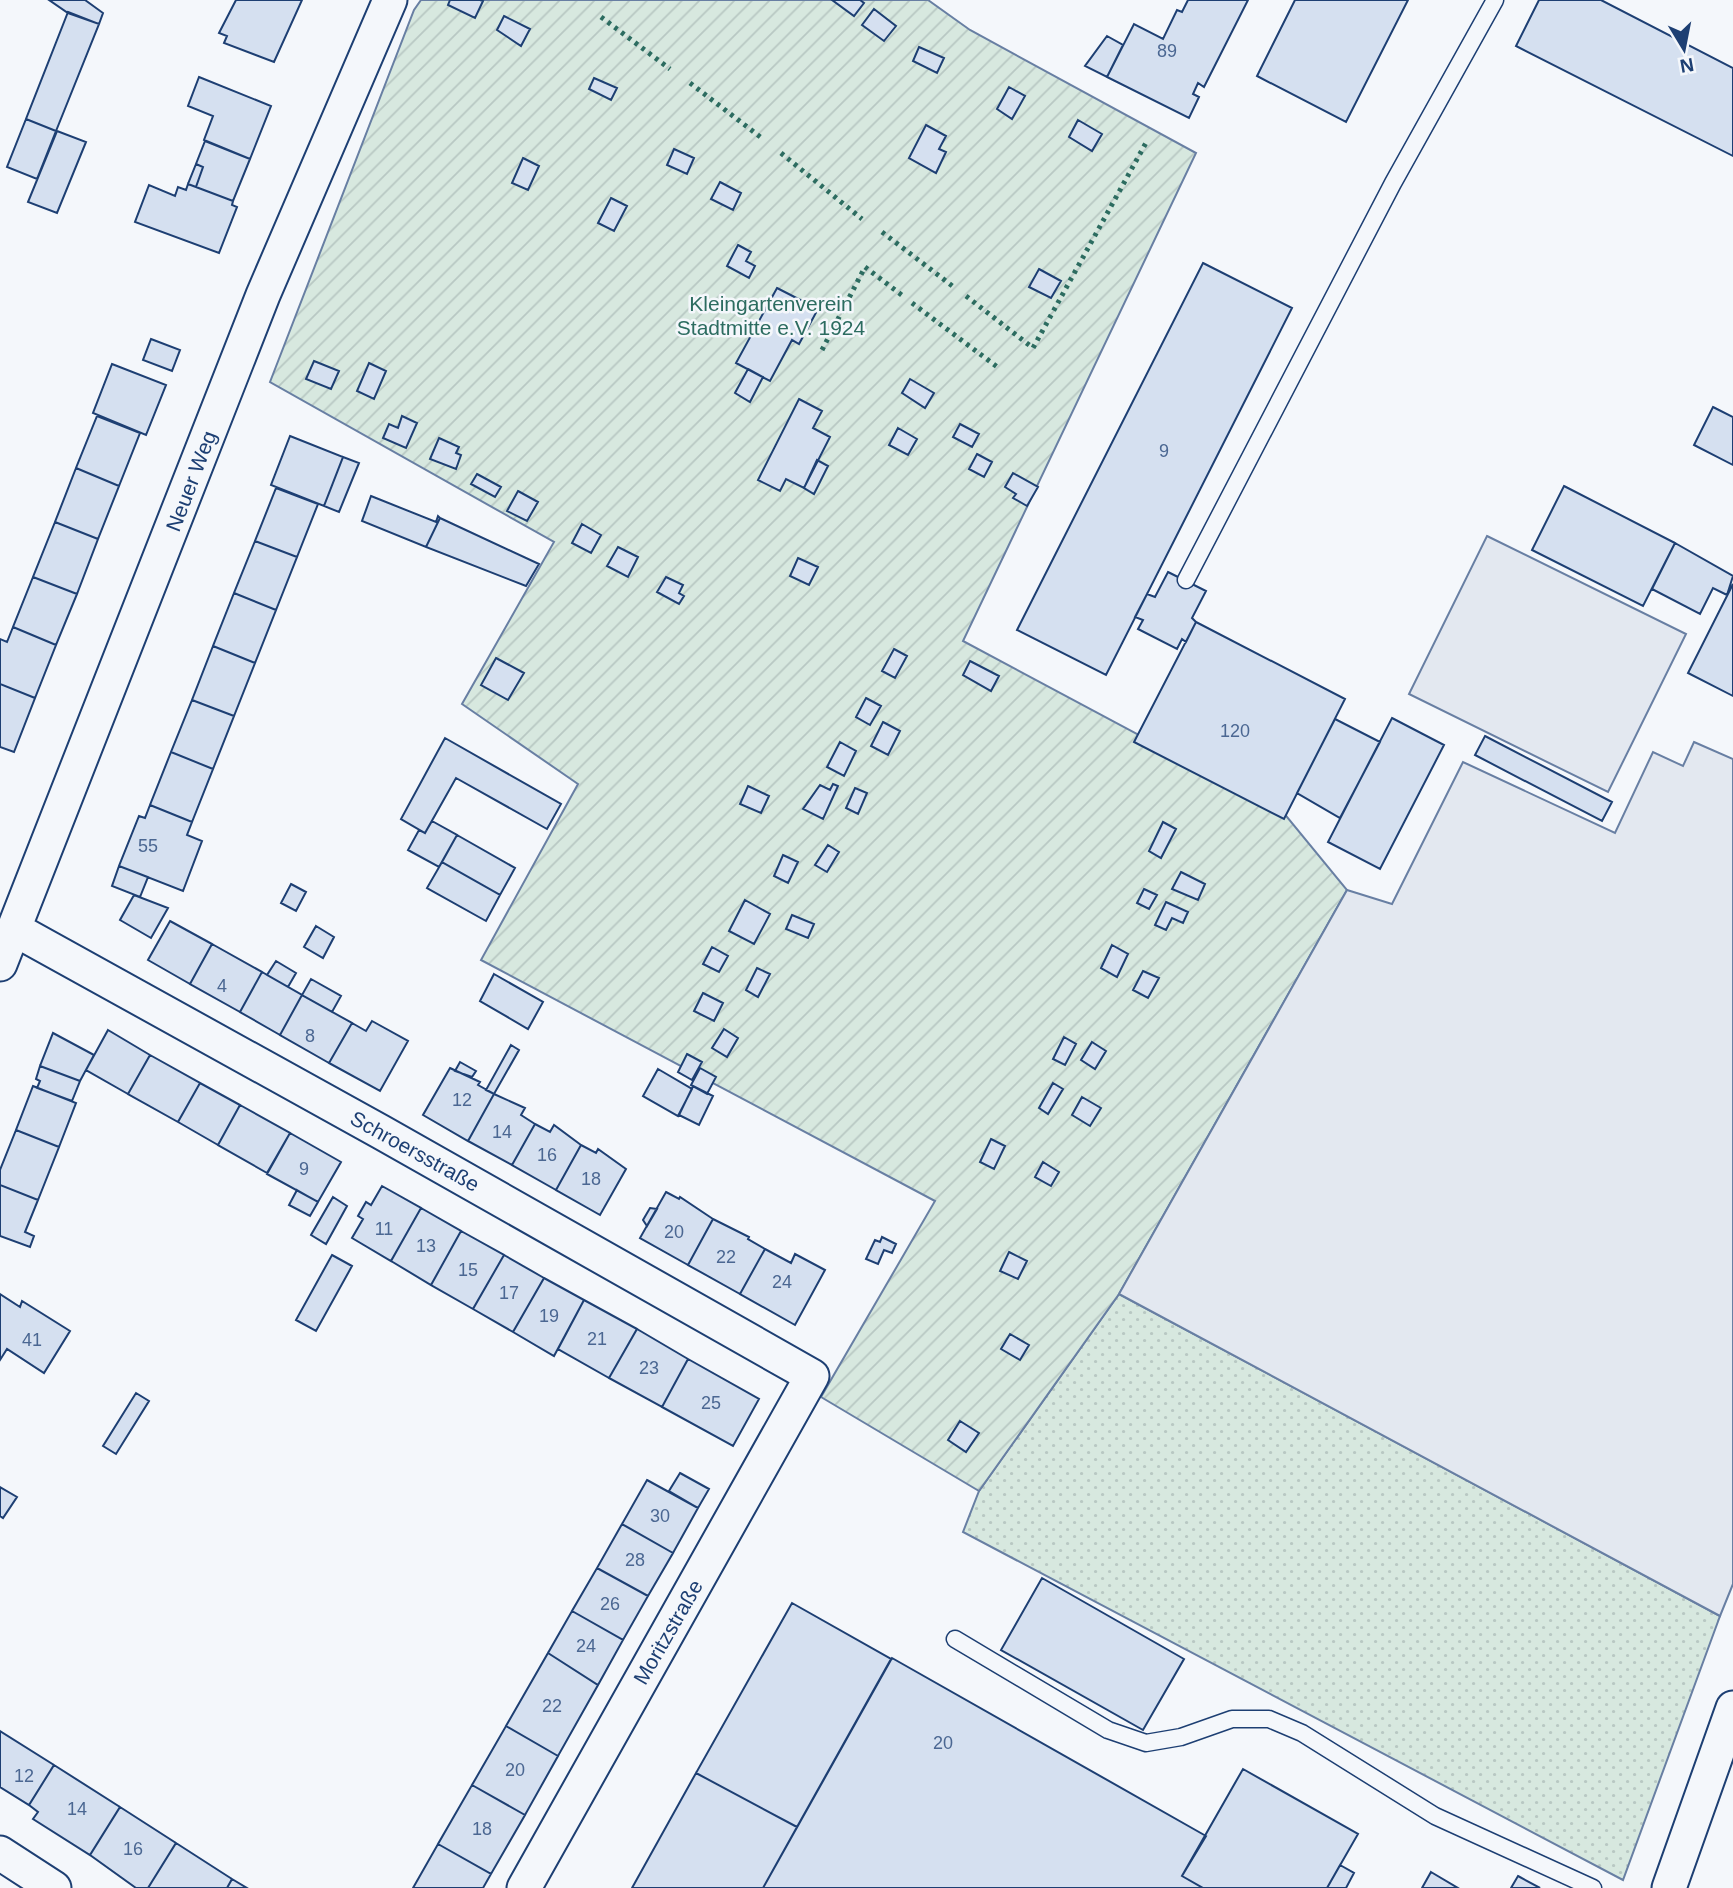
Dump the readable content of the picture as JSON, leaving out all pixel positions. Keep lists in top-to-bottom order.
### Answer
{
  "streets": {
    "street": ["Neuer Weg", "Schroersstraße", "Moritzstraße"]
  },
  "crossings": [
    ["Neuer Weg", "Schroersstraße"],
    ["Schroersstraße", "Moritzstraße"]
  ],
  "parks": ["Kleingartenverein Stadtmitte e.V. 1924"],
  "house_numbers": [
    "89",
    "9",
    "120",
    "55",
    "4",
    "8",
    "12",
    "14",
    "16",
    "9",
    "18",
    "11",
    "20",
    "13",
    "22",
    "15",
    "24",
    "17",
    "19",
    "21",
    "41",
    "23",
    "25",
    "30",
    "28",
    "26",
    "24",
    "22",
    "20",
    "20",
    "12",
    "14",
    "18",
    "16"
  ],
  "north": "bottom"
}
